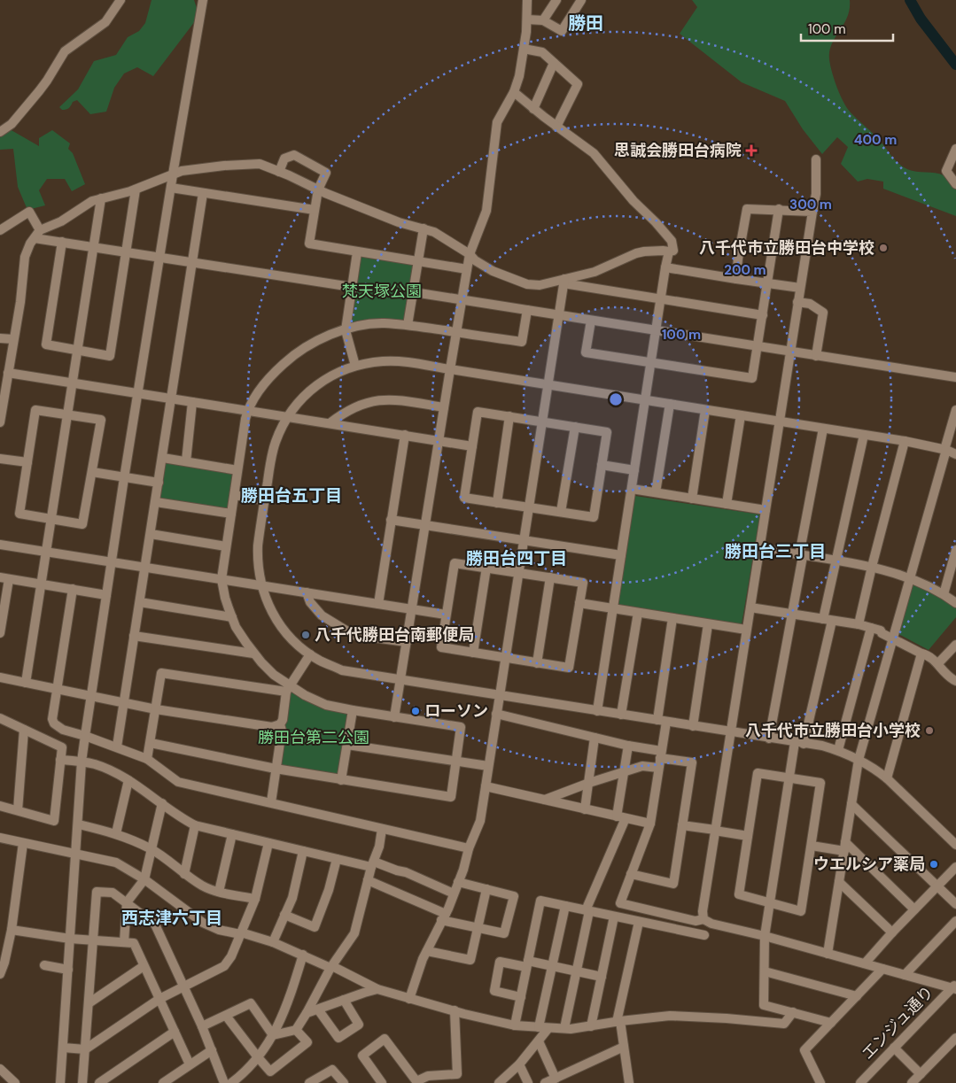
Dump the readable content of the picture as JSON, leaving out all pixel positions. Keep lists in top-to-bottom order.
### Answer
{
  "streets": {
    "street": ["エンジュ通り"]
  },
  "districts": [
    "勝田",
    "勝田台五丁目",
    "勝田台三丁目",
    "勝田台四丁目",
    "西志津六丁目"
  ],
  "parks": ["梵天塚公園", "勝田台第二公園"],
  "places": {
    "health": ["思誠会勝田台病院"],
    "other": [
      "八千代市立勝田台中学校",
      "八千代勝田台南郵便局",
      "ローソン",
      "八千代市立勝田台小学校",
      "ウエルシア薬局"
    ]
  },
  "scale_bar": "100 m",
  "rings": [
    "400 m",
    "300 m",
    "200 m",
    "100 m"
  ]
}
